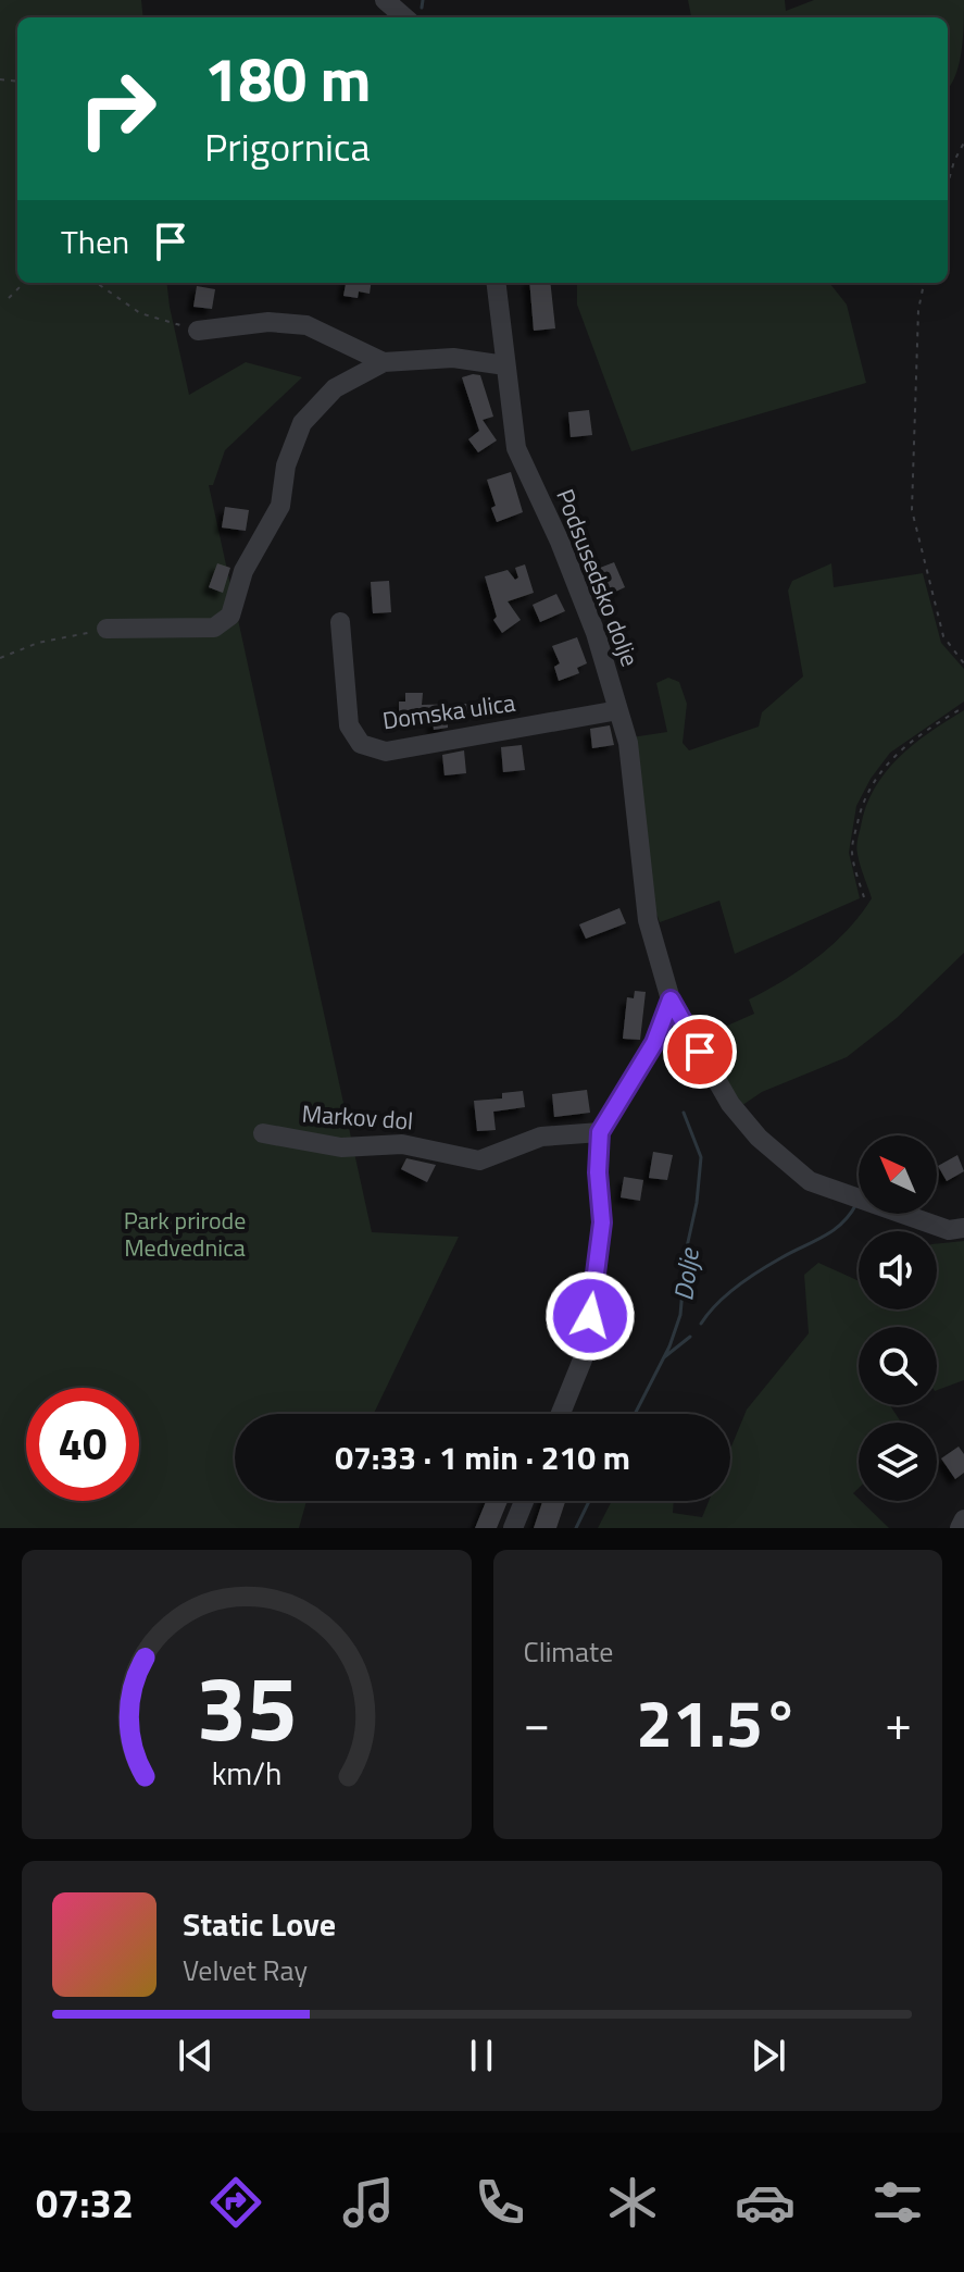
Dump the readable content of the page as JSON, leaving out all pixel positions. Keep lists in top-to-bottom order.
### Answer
{
  "streets": {
    "street": ["Podsusedsko dolje", "Domska ulica", "Markov dol"]
  },
  "crossings": [
    ["Podsusedsko dolje", "Domska ulica"]
  ],
  "water": ["Dolje"],
  "parks": ["Park prirode Medvednica"],
  "north": "top left",
  "page": {
    "turn": ["180 m", "Prigornica"],
    "then": "Then",
    "limit": "40",
    "trip": "07:33 · 1 min · 210 m",
    "tile": "Climate",
    "heat": ["−", "21.5°", "+"],
    "song": ["Static Love", "Velvet Ray"],
    "tabs": "07:32",
    "gauge": ["35", "km/h"]
  }
}
